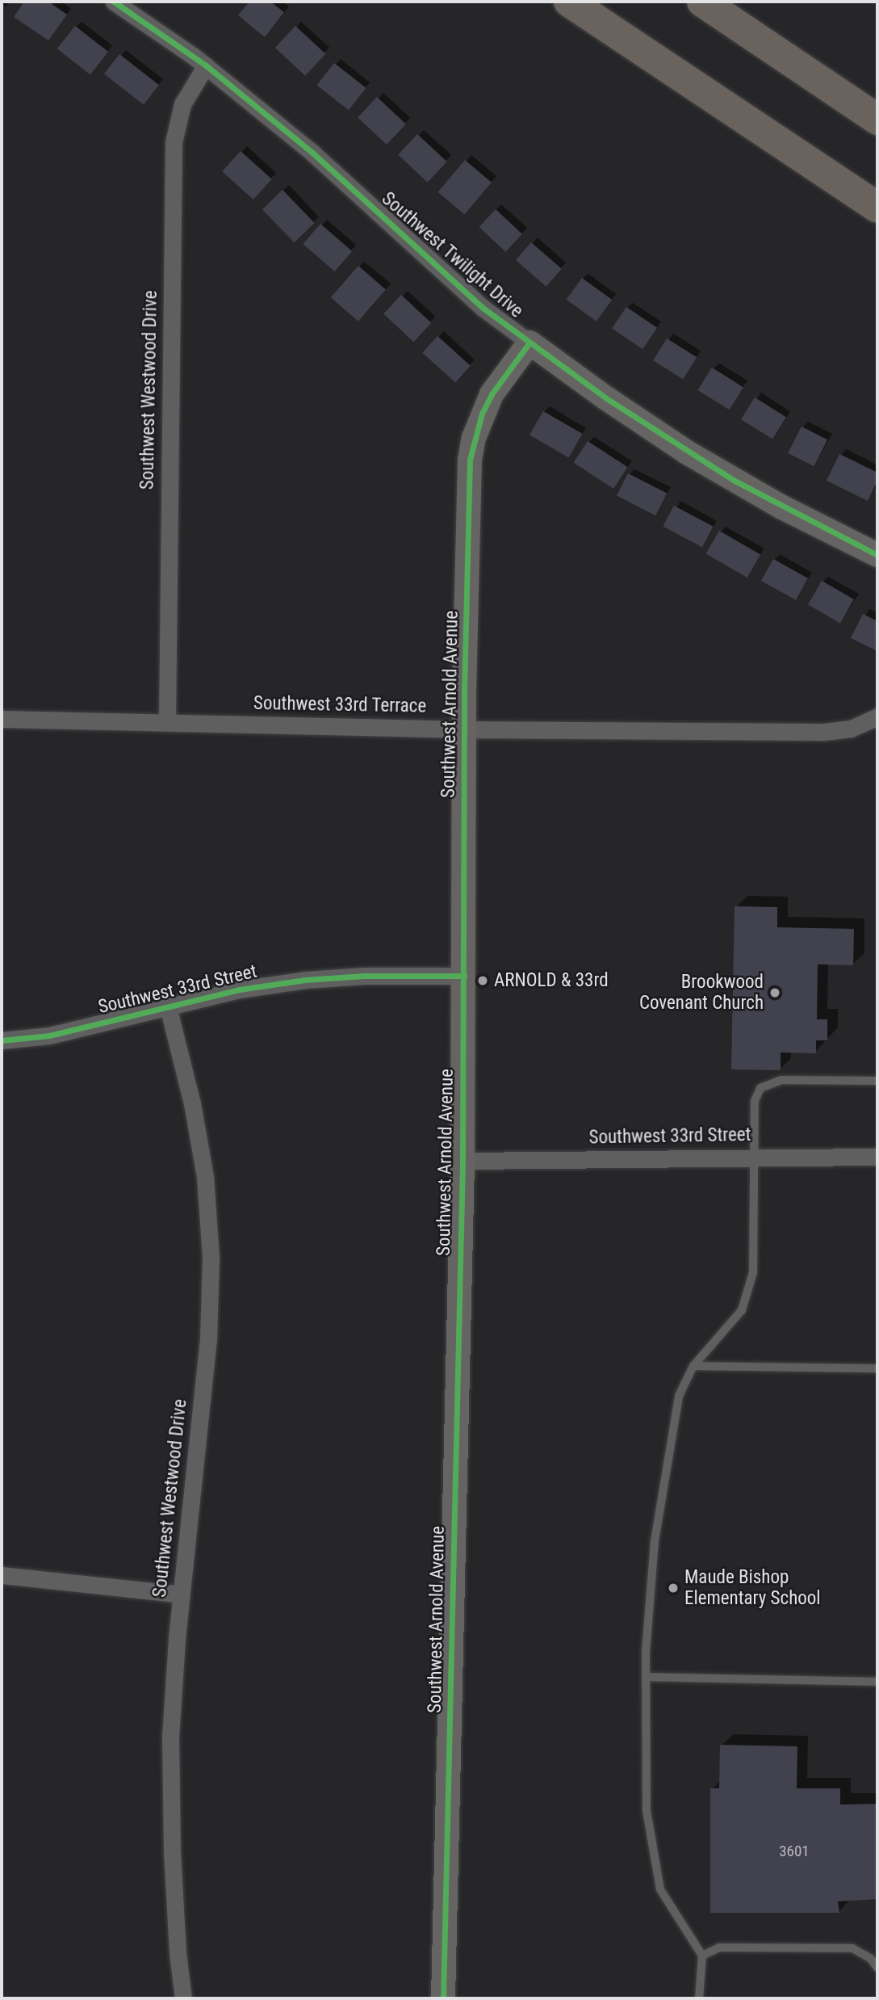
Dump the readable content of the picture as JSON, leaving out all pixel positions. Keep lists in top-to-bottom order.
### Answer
{
  "streets": {
    "street": [
      "Southwest Twilight Drive",
      "Southwest Westwood Drive",
      "Southwest Arnold Avenue",
      "Southwest 33rd Terrace",
      "Southwest 33rd Street"
    ]
  },
  "crossings": [
    ["Southwest Twilight Drive", "Southwest Westwood Drive"],
    ["Southwest Twilight Drive", "Southwest Arnold Avenue"],
    ["Southwest Westwood Drive", "Southwest 33rd Terrace"],
    ["Southwest Westwood Drive", "Southwest 33rd Street"],
    ["Southwest Arnold Avenue", "Southwest 33rd Terrace"],
    ["Southwest Arnold Avenue", "Southwest 33rd Street"]
  ],
  "places": ["ARNOLD & 33rd", "Brookwood Covenant Church", "Maude Bishop Elementary School"],
  "house_numbers": ["3601"]
}
